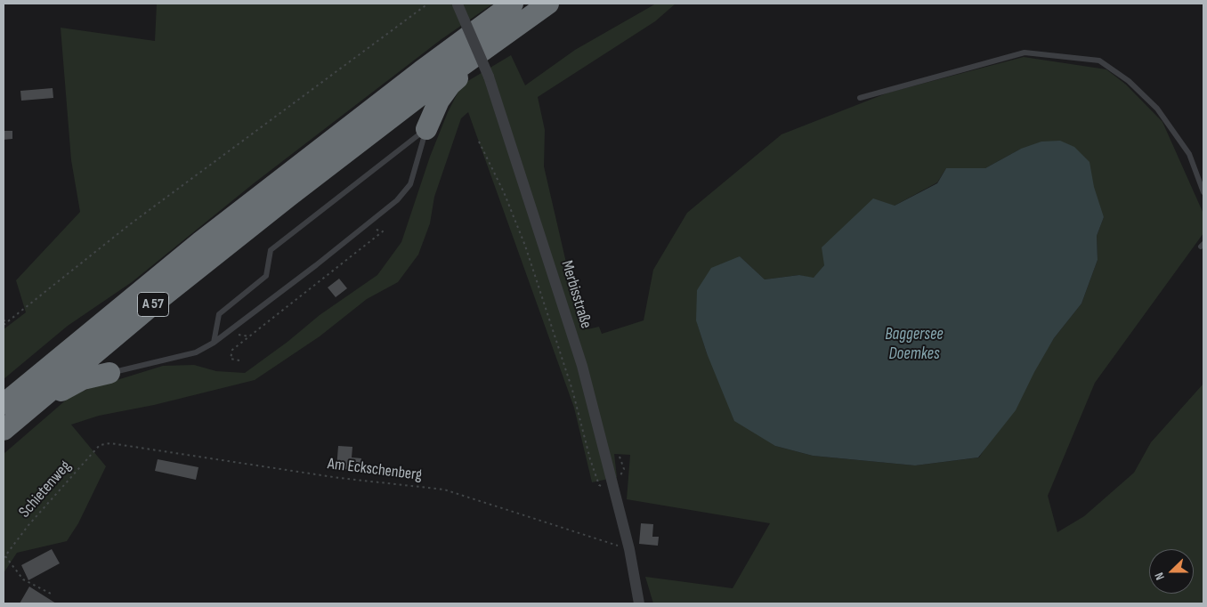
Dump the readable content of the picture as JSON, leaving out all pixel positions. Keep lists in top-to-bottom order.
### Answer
{
  "streets": {
    "highway": ["A 57"],
    "street": ["Merbisstraße"],
    "path": ["Am Eckschenberg", "Schietenweg"]
  },
  "crossings": [
    ["Merbisstraße", "Am Eckschenberg"],
    ["Am Eckschenberg", "Schietenweg"]
  ],
  "water": ["Baggersee Doemkes"],
  "north": "left"
}
